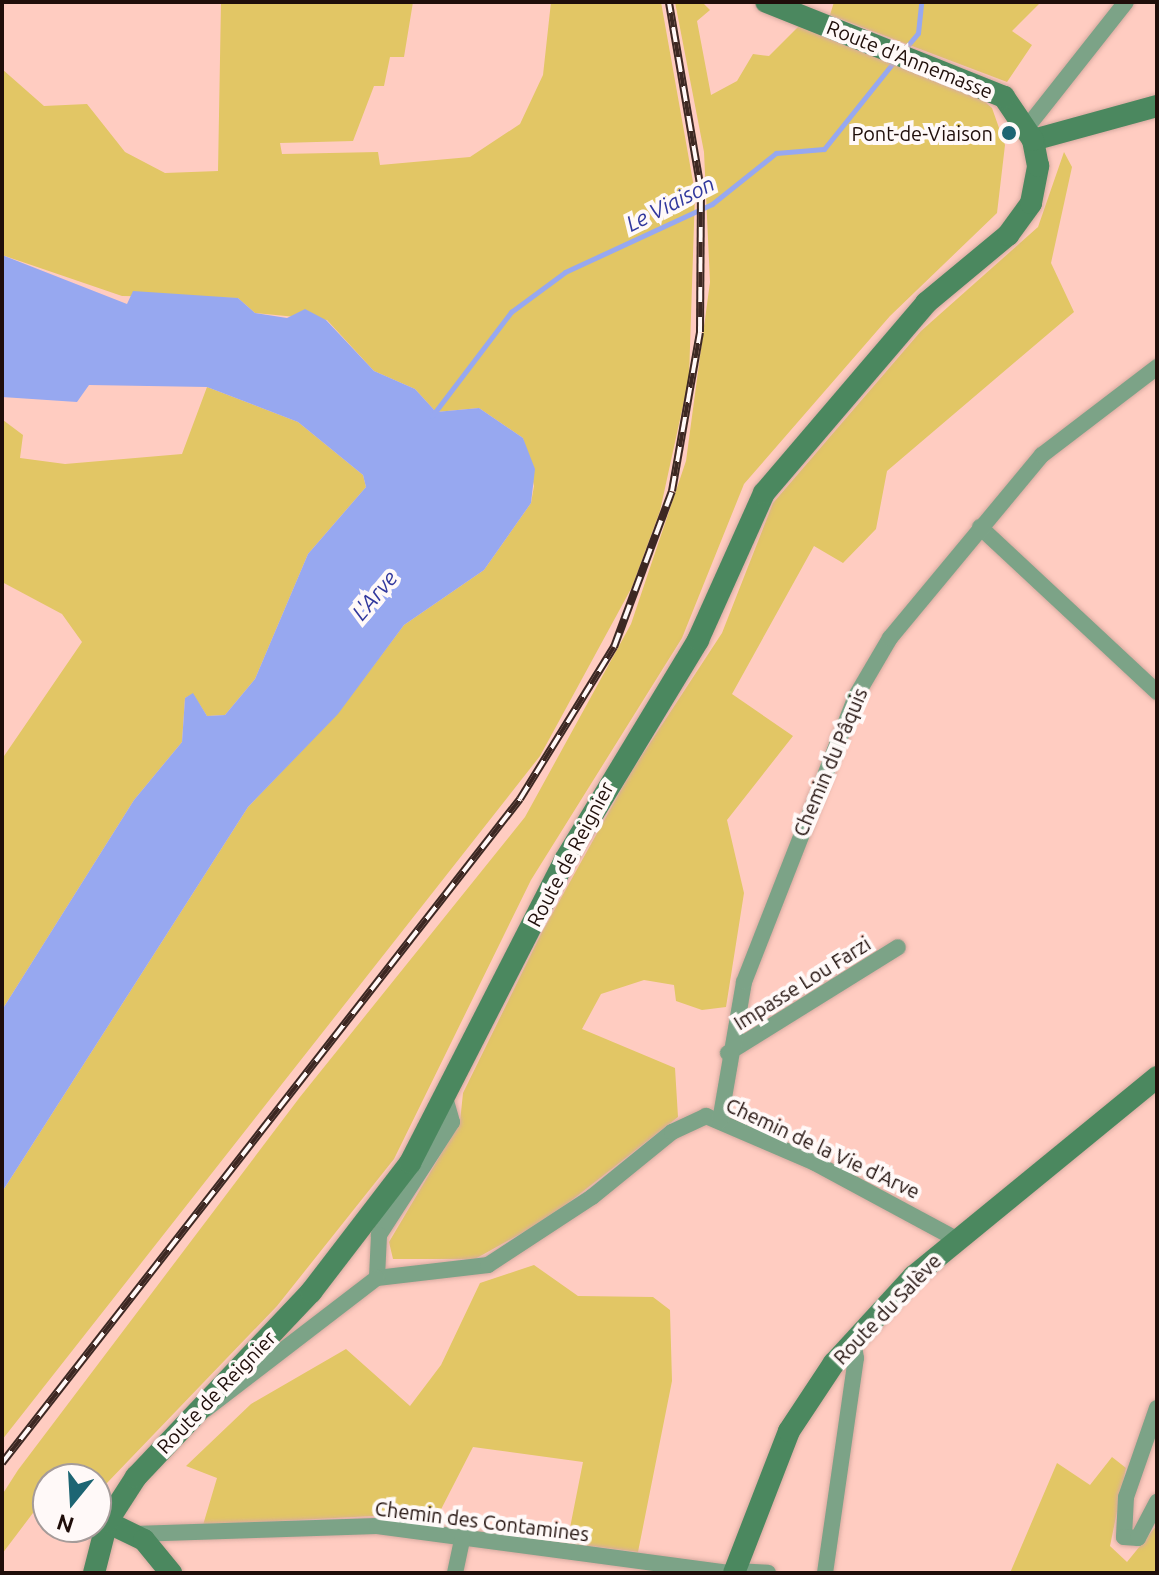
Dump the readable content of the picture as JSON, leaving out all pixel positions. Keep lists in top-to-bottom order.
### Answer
{
  "streets": {
    "main road": ["Route d'Annemasse", "Route de Reignier", "Route du Salève"],
    "street": [
      "Chemin du Pâquis",
      "Impasse Lou Farzi",
      "Chemin de la Vie d'Arve",
      "Chemin des Contamines"
    ]
  },
  "crossings": [
    ["Route d'Annemasse", "Route de Reignier"],
    ["Chemin du Pâquis", "Impasse Lou Farzi"],
    ["Chemin du Pâquis", "Chemin de la Vie d'Arve"],
    ["Chemin de la Vie d'Arve", "Route du Salève"],
    ["Route du Salève", "Chemin des Contamines"]
  ],
  "water": ["Le Viaison", "L'Arve"],
  "places": ["Pont-de-Viaison"],
  "north": "bottom"
}
